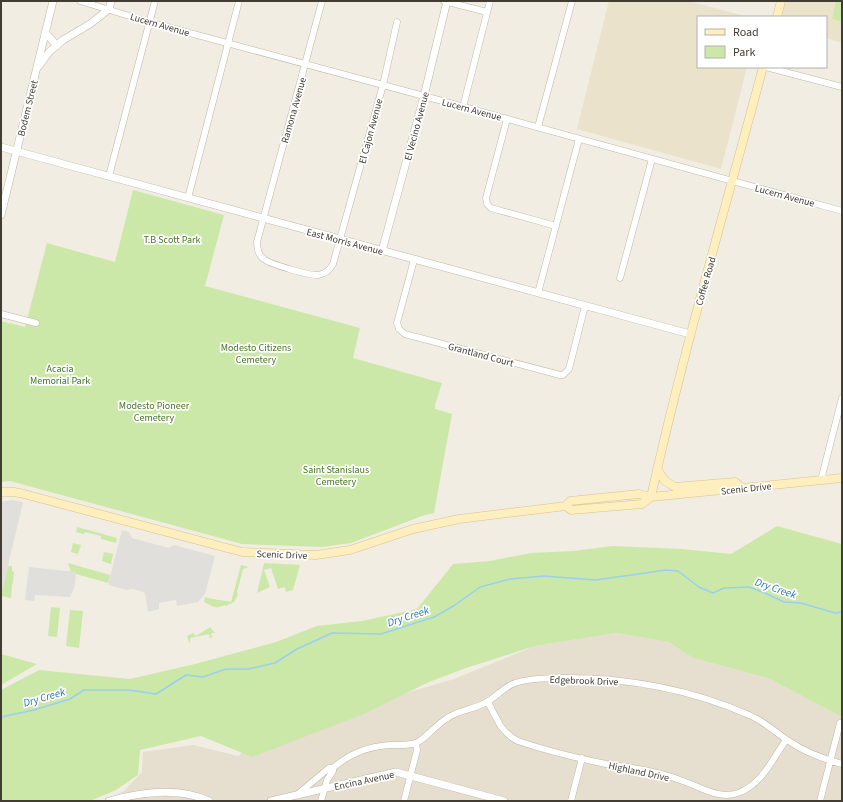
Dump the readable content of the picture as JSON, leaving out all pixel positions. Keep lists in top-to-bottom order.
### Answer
{
  "streets": {
    "main road": ["Coffee Road", "Scenic Drive"],
    "street": [
      "Lucern Avenue",
      "Bodem Street",
      "Ramona Avenue",
      "El Vecino Avenue",
      "El Cajon Avenue",
      "East Morris Avenue",
      "Grantland Court",
      "Edgebrook Drive",
      "Highland Drive",
      "Encina Avenue"
    ]
  },
  "crossings": [
    ["Lucern Avenue", "Ramona Avenue"],
    ["Lucern Avenue", "El Vecino Avenue"],
    ["Lucern Avenue", "El Cajon Avenue"],
    ["Lucern Avenue", "Coffee Road"],
    ["Bodem Street", "East Morris Avenue"],
    ["Ramona Avenue", "El Cajon Avenue"],
    ["Ramona Avenue", "East Morris Avenue"],
    ["El Vecino Avenue", "East Morris Avenue"],
    ["El Cajon Avenue", "East Morris Avenue"],
    ["East Morris Avenue", "Coffee Road"],
    ["East Morris Avenue", "Grantland Court"],
    ["Coffee Road", "Scenic Drive"],
    ["Edgebrook Drive", "Highland Drive"]
  ],
  "water": ["Dry Creek"],
  "parks": [
    "T.B Scott Park",
    "Modesto Citizens Cemetery",
    "Acacia Memorial Park",
    "Modesto Pioneer Cemetery",
    "Saint Stanislaus Cemetery"
  ],
  "legend": ["Road", "Park"]
}
